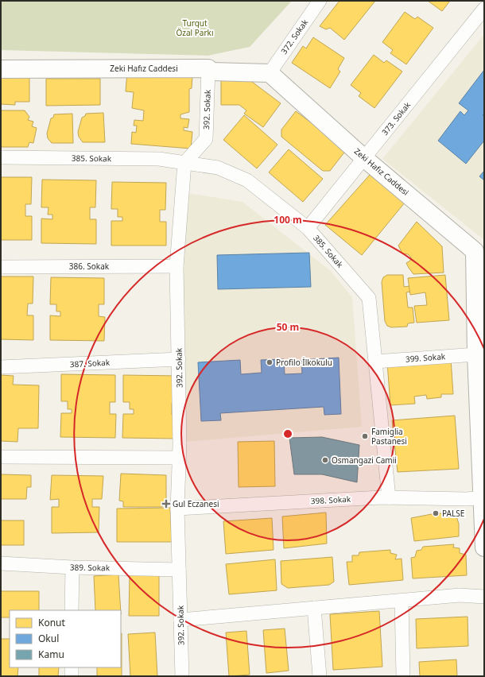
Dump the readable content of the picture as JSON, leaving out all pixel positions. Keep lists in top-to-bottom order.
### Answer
{
  "streets": {
    "street": [
      "372. Sokak",
      "Zeki Hafız Caddesi",
      "392. Sokak",
      "373. Sokak",
      "385. Sokak",
      "386. Sokak",
      "399. Sokak",
      "387. Sokak",
      "398. Sokak",
      "389. Sokak"
    ]
  },
  "crossings": [
    ["372. Sokak", "Zeki Hafız Caddesi"],
    ["Zeki Hafız Caddesi", "392. Sokak"],
    ["Zeki Hafız Caddesi", "373. Sokak"],
    ["Zeki Hafız Caddesi", "399. Sokak"],
    ["Zeki Hafız Caddesi", "398. Sokak"],
    ["392. Sokak", "385. Sokak"],
    ["392. Sokak", "386. Sokak"],
    ["392. Sokak", "387. Sokak"],
    ["392. Sokak", "398. Sokak"],
    ["392. Sokak", "389. Sokak"],
    ["373. Sokak", "385. Sokak"],
    ["385. Sokak", "399. Sokak"],
    ["385. Sokak", "398. Sokak"]
  ],
  "parks": ["Turgut Özal Parkı"],
  "places": {
    "other": [
      "Profilo İlkokulu",
      "Famiglia Pastanesi",
      "Osmangazi Camii",
      "PALSE"
    ],
    "health": ["Gul Eczanesi"]
  },
  "legend": ["Konut", "Okul", "Kamu"],
  "rings": ["100 m", "50 m"]
}
